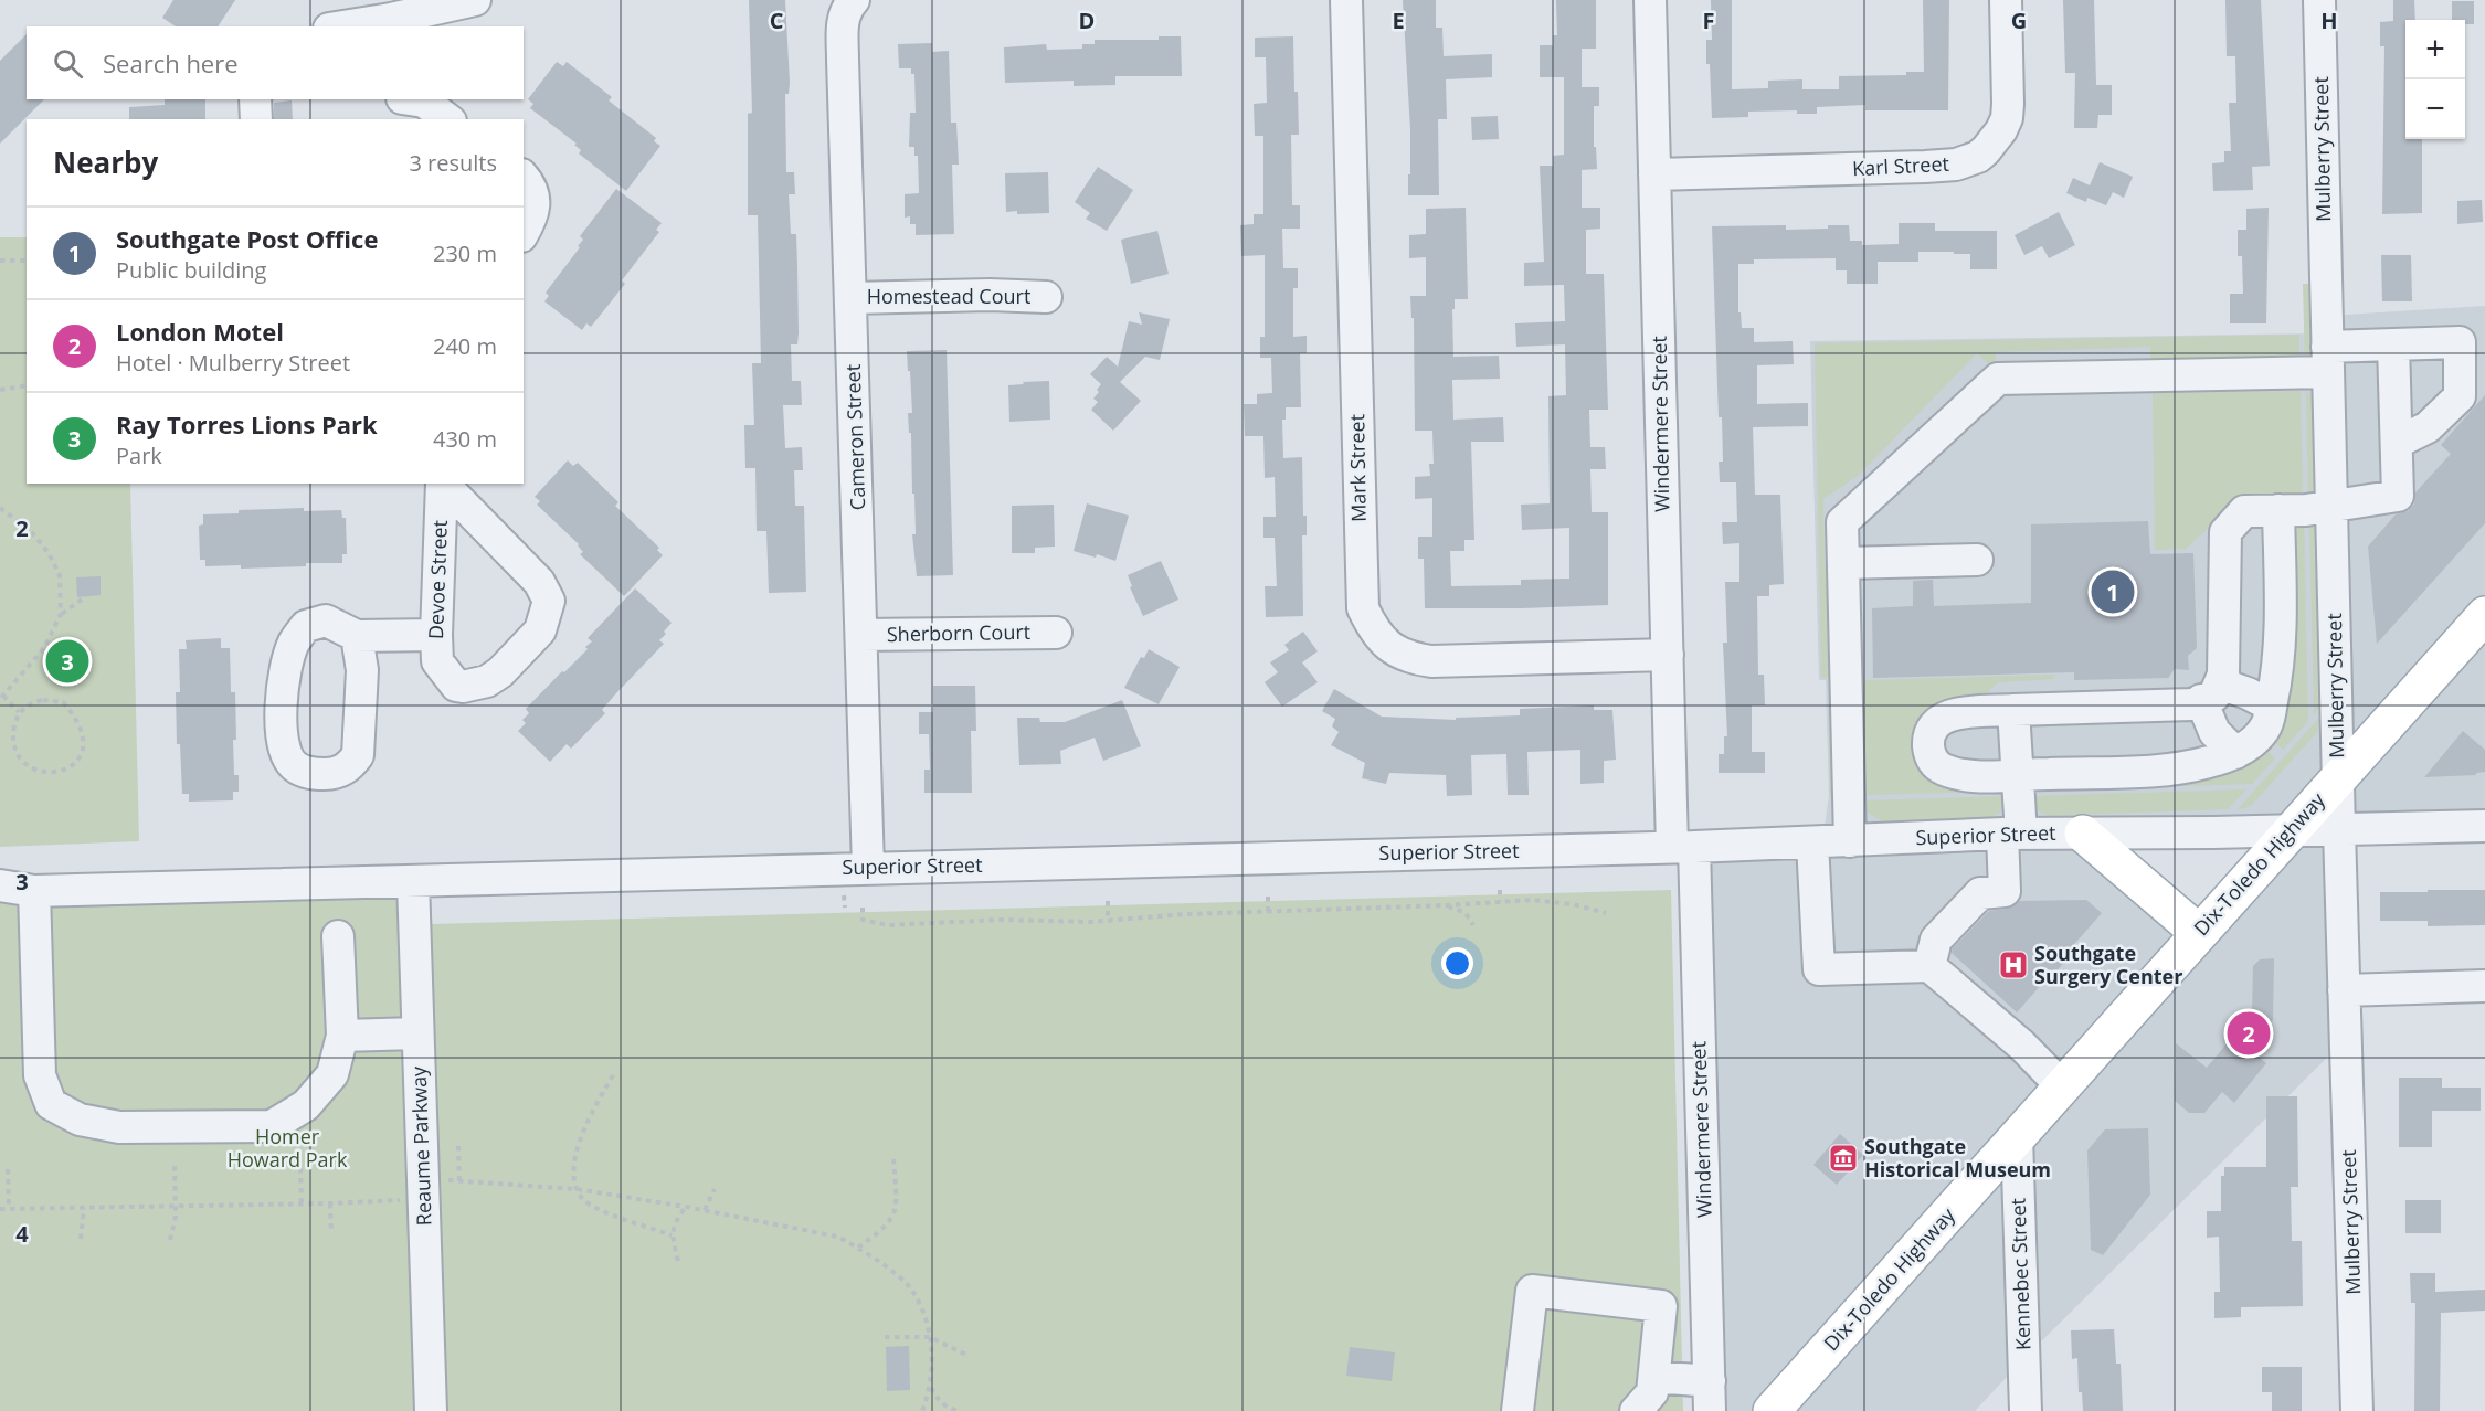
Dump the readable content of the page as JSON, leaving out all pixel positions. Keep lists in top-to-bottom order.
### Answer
{
  "streets": {
    "main road": ["Dix-Toledo Highway"],
    "street": [
      "Mulberry Street",
      "Karl Street",
      "Homestead Court",
      "Windermere Street",
      "Cameron Street",
      "Mark Street",
      "Devoe Street",
      "Sherborn Court",
      "Superior Street",
      "Reaume Parkway",
      "Kennebec Street"
    ]
  },
  "crossings": [
    ["Mulberry Street", "Superior Street"],
    ["Mulberry Street", "Dix-Toledo Highway"],
    ["Karl Street", "Windermere Street"],
    ["Homestead Court", "Cameron Street"],
    ["Windermere Street", "Mark Street"],
    ["Windermere Street", "Superior Street"],
    ["Cameron Street", "Sherborn Court"],
    ["Cameron Street", "Superior Street"],
    ["Superior Street", "Dix-Toledo Highway"],
    ["Superior Street", "Reaume Parkway"],
    ["Dix-Toledo Highway", "Kennebec Street"]
  ],
  "parks": ["Homer Howard Park"],
  "places": {
    "hospital": ["Southgate Surgery Center"],
    "museum": ["Southgate Historical Museum"]
  },
  "page": {
    "map_buttons": ["+", "−"],
    "search": "Search here",
    "heading": ["Nearby", "3 results"],
    "list": [
      {
        "mark": "1",
        "name": "Southgate Post Office",
        "note": "Public building",
        "value": "230 m"
      },
      {
        "mark": "2",
        "name": "London Motel",
        "note": "Hotel · Mulberry Street",
        "value": "240 m"
      },
      {
        "mark": "3",
        "name": "Ray Torres Lions Park",
        "note": "Park",
        "value": "430 m"
      }
    ],
    "pins": ["1", "3", "2"]
  },
  "grid": {
    "columns": [
      "C",
      "D",
      "E",
      "F",
      "G",
      "H"
    ],
    "rows": ["2", "3", "4"]
  }
}
